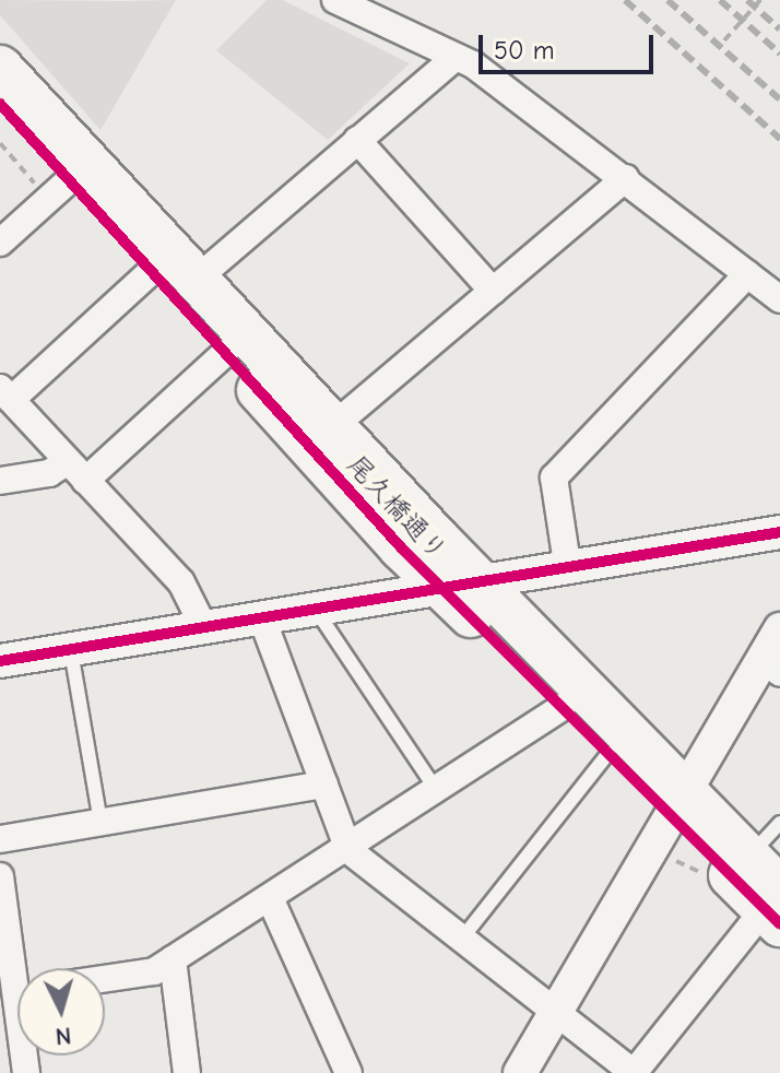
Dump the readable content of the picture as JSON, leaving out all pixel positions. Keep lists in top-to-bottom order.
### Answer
{
  "streets": {
    "main road": ["尾久橋通り"]
  },
  "scale_bar": "50 m",
  "north": "bottom"
}
